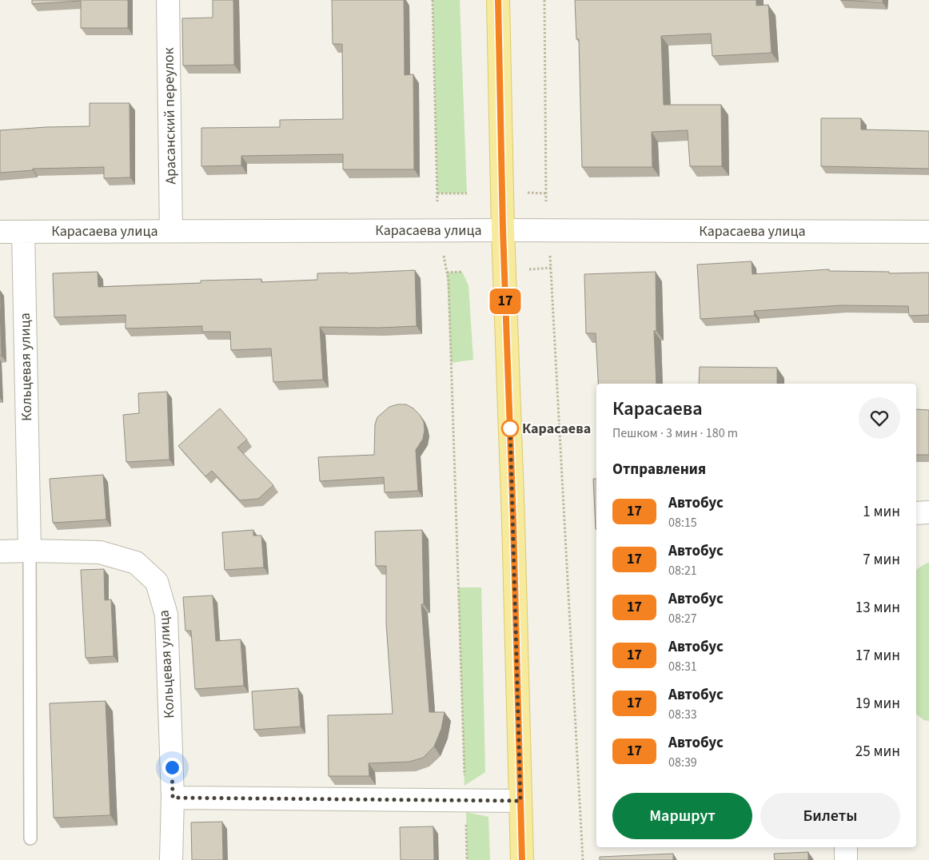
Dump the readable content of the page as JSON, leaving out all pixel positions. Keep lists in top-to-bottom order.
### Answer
{
  "streets": {
    "street": ["Арасанский переулок", "Карасаева улица", "Кольцевая улица"]
  },
  "crossings": [
    ["Арасанский переулок", "Карасаева улица"],
    ["Карасаева улица", "Кольцевая улица"]
  ],
  "places": ["Карасаева"],
  "lines": ["bus line 17"],
  "page": {
    "on_map": "17",
    "heading": [
      ["Карасаева", "Пешком · 3 мин · 180 m"],
      "Отправления"
    ],
    "list": [
      {
        "mark": "17",
        "name": "Автобус",
        "note": "08:15",
        "value": "1 мин"
      },
      {
        "mark": "17",
        "name": "Автобус",
        "note": "08:21",
        "value": "7 мин"
      },
      {
        "mark": "17",
        "name": "Автобус",
        "note": "08:27",
        "value": "13 мин"
      },
      {
        "mark": "17",
        "name": "Автобус",
        "note": "08:31",
        "value": "17 мин"
      },
      {
        "mark": "17",
        "name": "Автобус",
        "note": "08:33",
        "value": "19 мин"
      },
      {
        "mark": "17",
        "name": "Автобус",
        "note": "08:39",
        "value": "25 мин"
      }
    ],
    "buttons": ["Маршрут", "Билеты"]
  }
}
